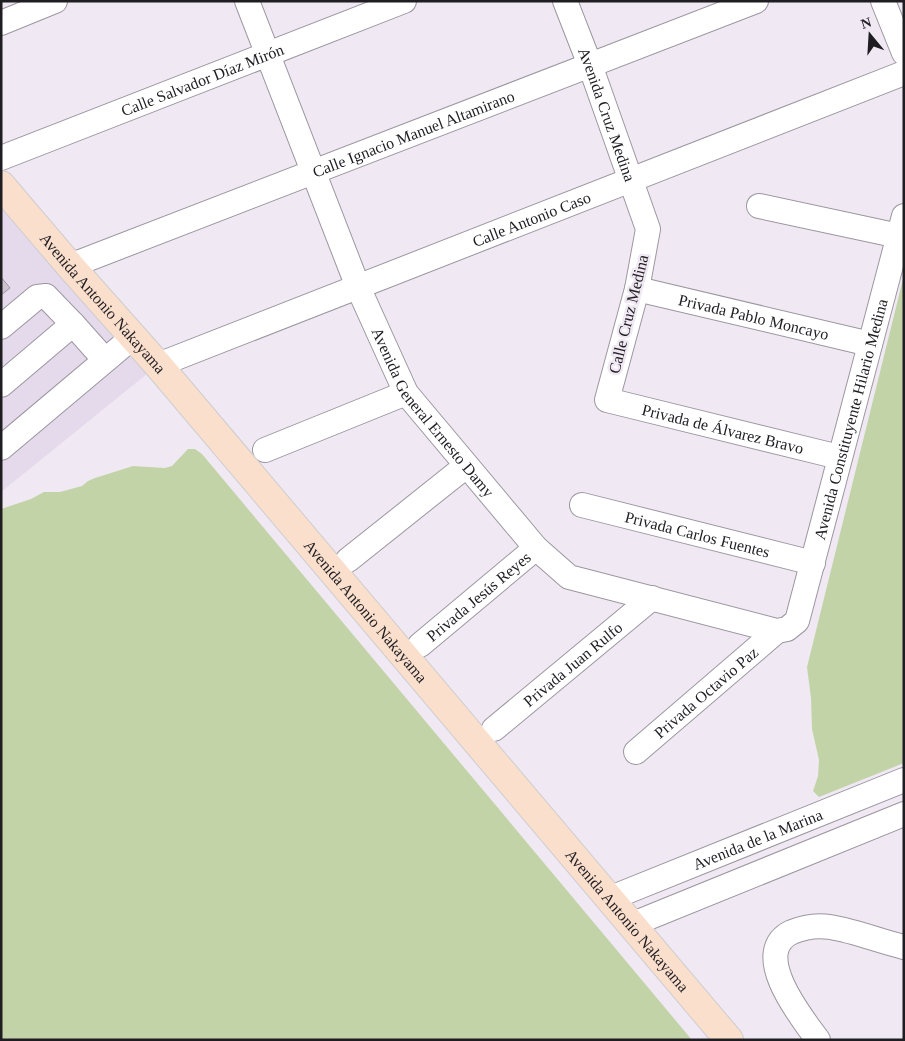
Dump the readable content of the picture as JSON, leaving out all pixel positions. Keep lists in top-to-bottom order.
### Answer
{
  "streets": {
    "main road": ["Avenida Antonio Nakayama"],
    "street": [
      "Calle Salvador Díaz Mirón",
      "Avenida Cruz Medina",
      "Calle Ignacio Manuel Altamirano",
      "Calle Antonio Caso",
      "Calle Cruz Medina",
      "Privada Pablo Moncayo",
      "Avenida General Ernesto Damy",
      "Avenida Constituyente Hilario Medina",
      "Privada de Álvarez Bravo",
      "Privada Carlos Fuentes",
      "Privada Jesús Reyes",
      "Privada Juan Rulfo",
      "Privada Octavio Paz",
      "Avenida de la Marina"
    ]
  },
  "crossings": [
    ["Calle Salvador Díaz Mirón", "Avenida General Ernesto Damy"],
    ["Avenida Cruz Medina", "Calle Ignacio Manuel Altamirano"],
    ["Avenida Cruz Medina", "Calle Antonio Caso"],
    ["Avenida Cruz Medina", "Calle Cruz Medina"],
    ["Calle Ignacio Manuel Altamirano", "Avenida Antonio Nakayama"],
    ["Calle Ignacio Manuel Altamirano", "Avenida General Ernesto Damy"],
    ["Calle Antonio Caso", "Avenida Antonio Nakayama"],
    ["Calle Antonio Caso", "Avenida General Ernesto Damy"],
    ["Avenida Antonio Nakayama", "Avenida de la Marina"],
    ["Calle Cruz Medina", "Privada Pablo Moncayo"],
    ["Calle Cruz Medina", "Privada de Álvarez Bravo"],
    ["Privada Pablo Moncayo", "Avenida Constituyente Hilario Medina"],
    ["Avenida General Ernesto Damy", "Avenida Constituyente Hilario Medina"],
    ["Avenida General Ernesto Damy", "Privada Jesús Reyes"],
    ["Avenida General Ernesto Damy", "Privada Juan Rulfo"],
    ["Avenida General Ernesto Damy", "Privada Octavio Paz"],
    ["Avenida Constituyente Hilario Medina", "Privada de Álvarez Bravo"],
    ["Avenida Constituyente Hilario Medina", "Privada Carlos Fuentes"],
    ["Avenida Constituyente Hilario Medina", "Privada Octavio Paz"]
  ],
  "north": "top"
}
